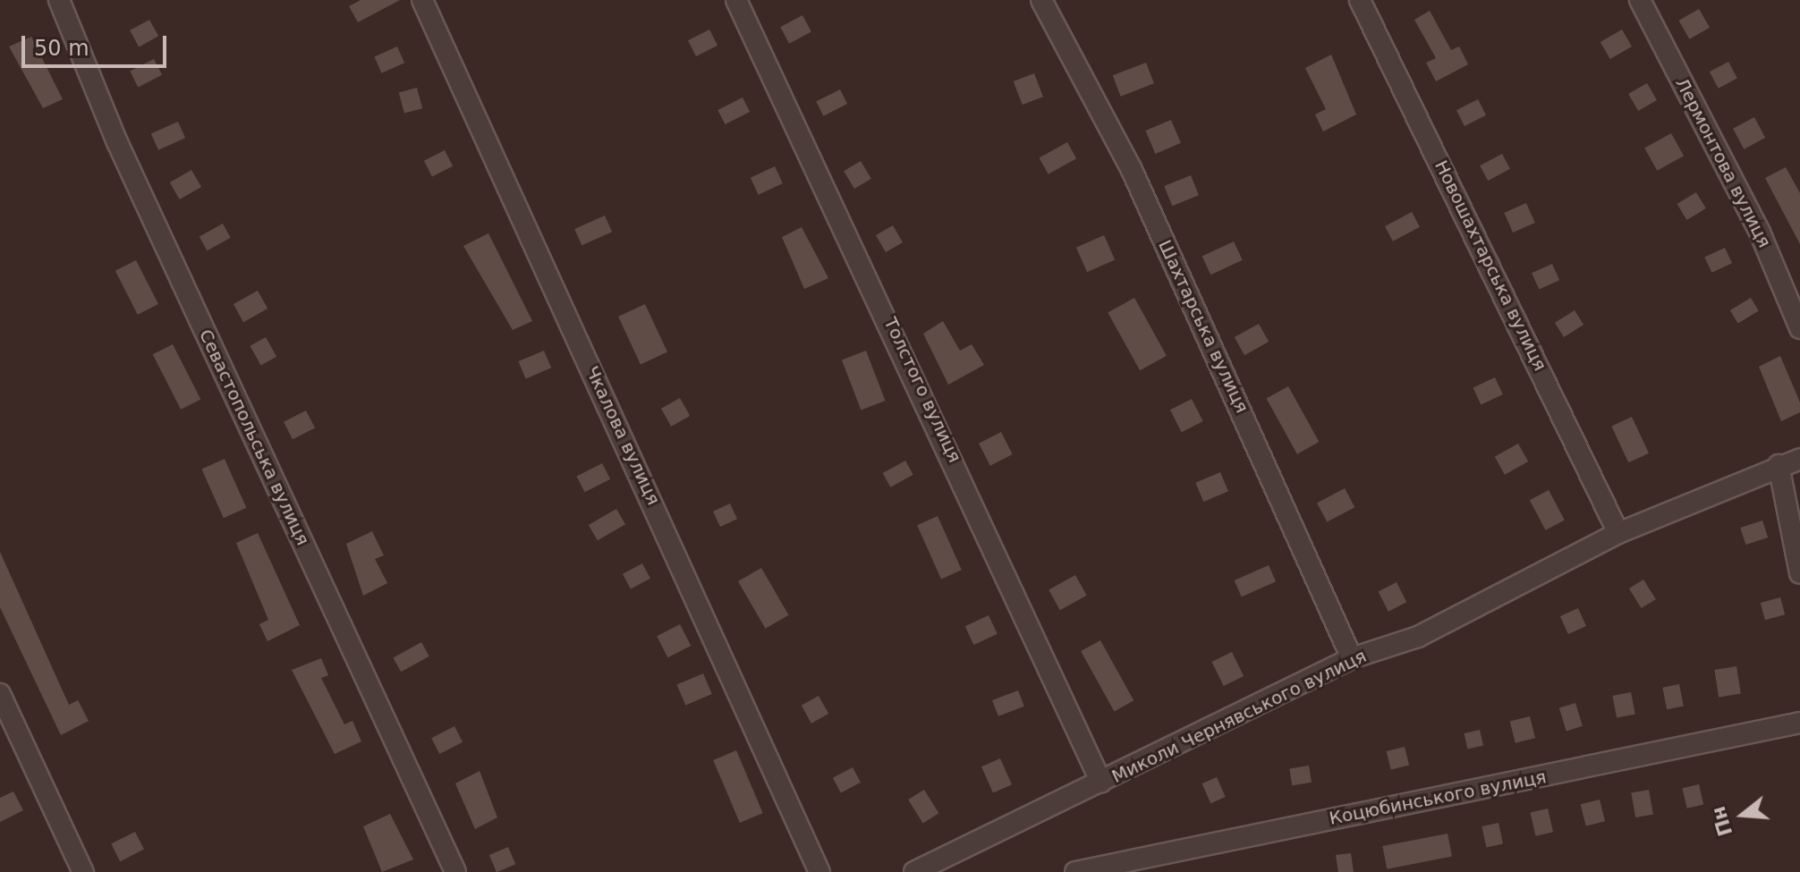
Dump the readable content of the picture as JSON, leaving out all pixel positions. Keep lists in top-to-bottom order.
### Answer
{
  "streets": {
    "street": [
      "Лермонтова вулиця",
      "Новошахтарська вулиця",
      "Шахтарська вулиця",
      "Толстого вулиця",
      "Чкалова вулиця",
      "Севастопольська вулиця",
      "Миколи Чернявського вулиця",
      "Коцюбинського вулиця"
    ]
  },
  "crossings": [
    ["Новошахтарська вулиця", "Миколи Чернявського вулиця"],
    ["Шахтарська вулиця", "Миколи Чернявського вулиця"],
    ["Толстого вулиця", "Миколи Чернявського вулиця"]
  ],
  "scale_bar": "50 m",
  "north": "left"
}
